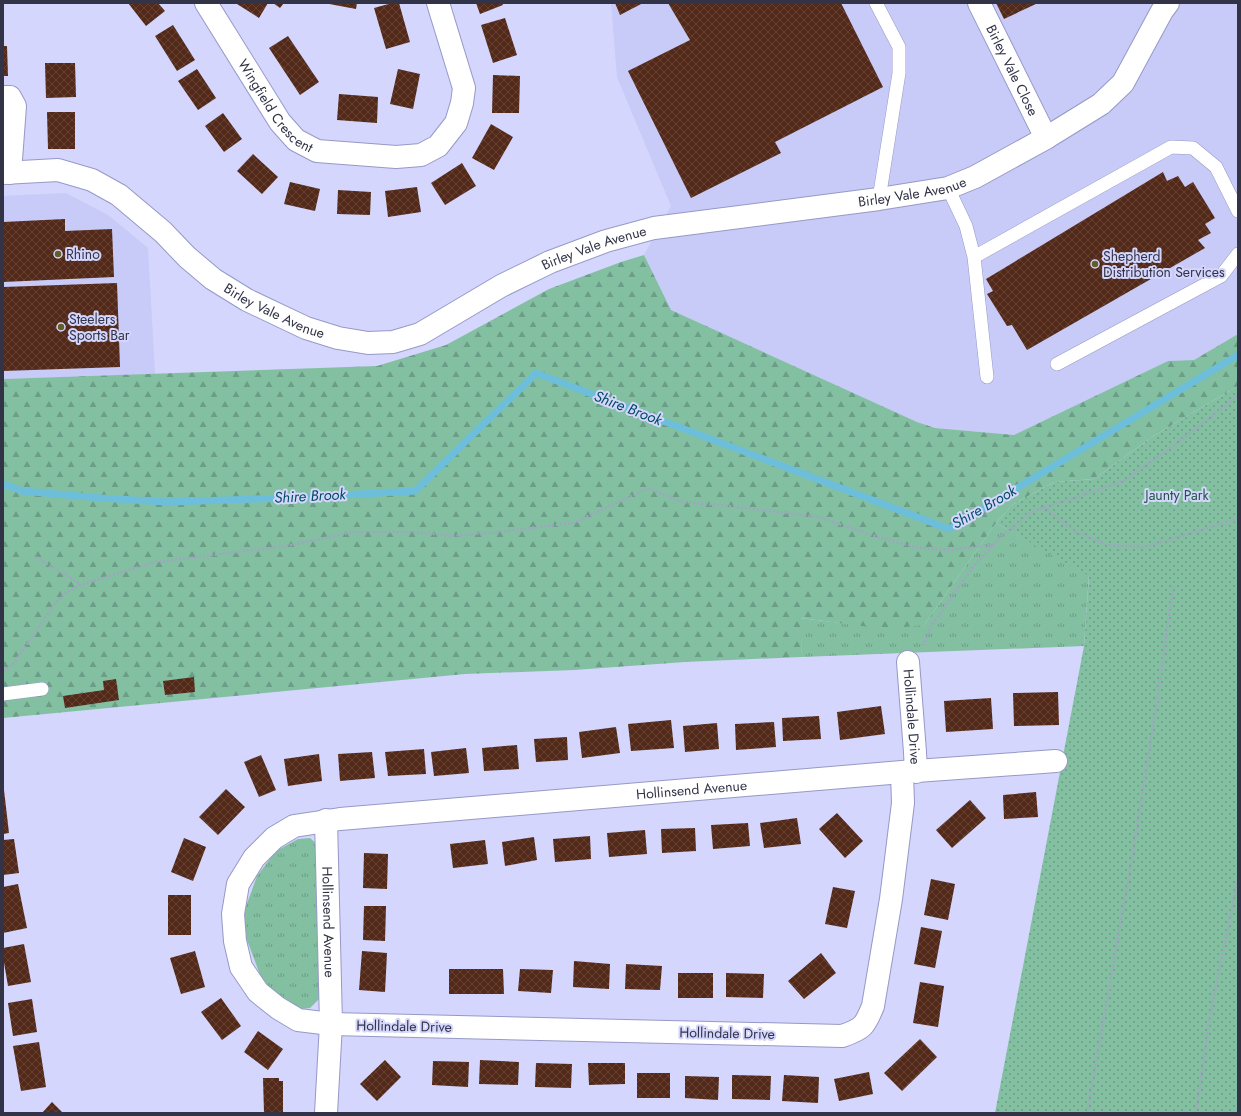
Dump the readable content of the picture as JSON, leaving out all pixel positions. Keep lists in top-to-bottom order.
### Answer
{
  "streets": {
    "street": [
      "Birley Vale Close",
      "Wingfield Crescent",
      "Birley Vale Avenue",
      "Hollindale Drive",
      "Hollinsend Avenue"
    ]
  },
  "crossings": [
    ["Birley Vale Close", "Birley Vale Avenue"],
    ["Hollindale Drive", "Hollinsend Avenue"]
  ],
  "water": ["Shire Brook"],
  "parks": ["Jaunty Park"],
  "places": ["Rhino", "Shepherd Distribution Services", "Steelers Sports Bar"]
}
